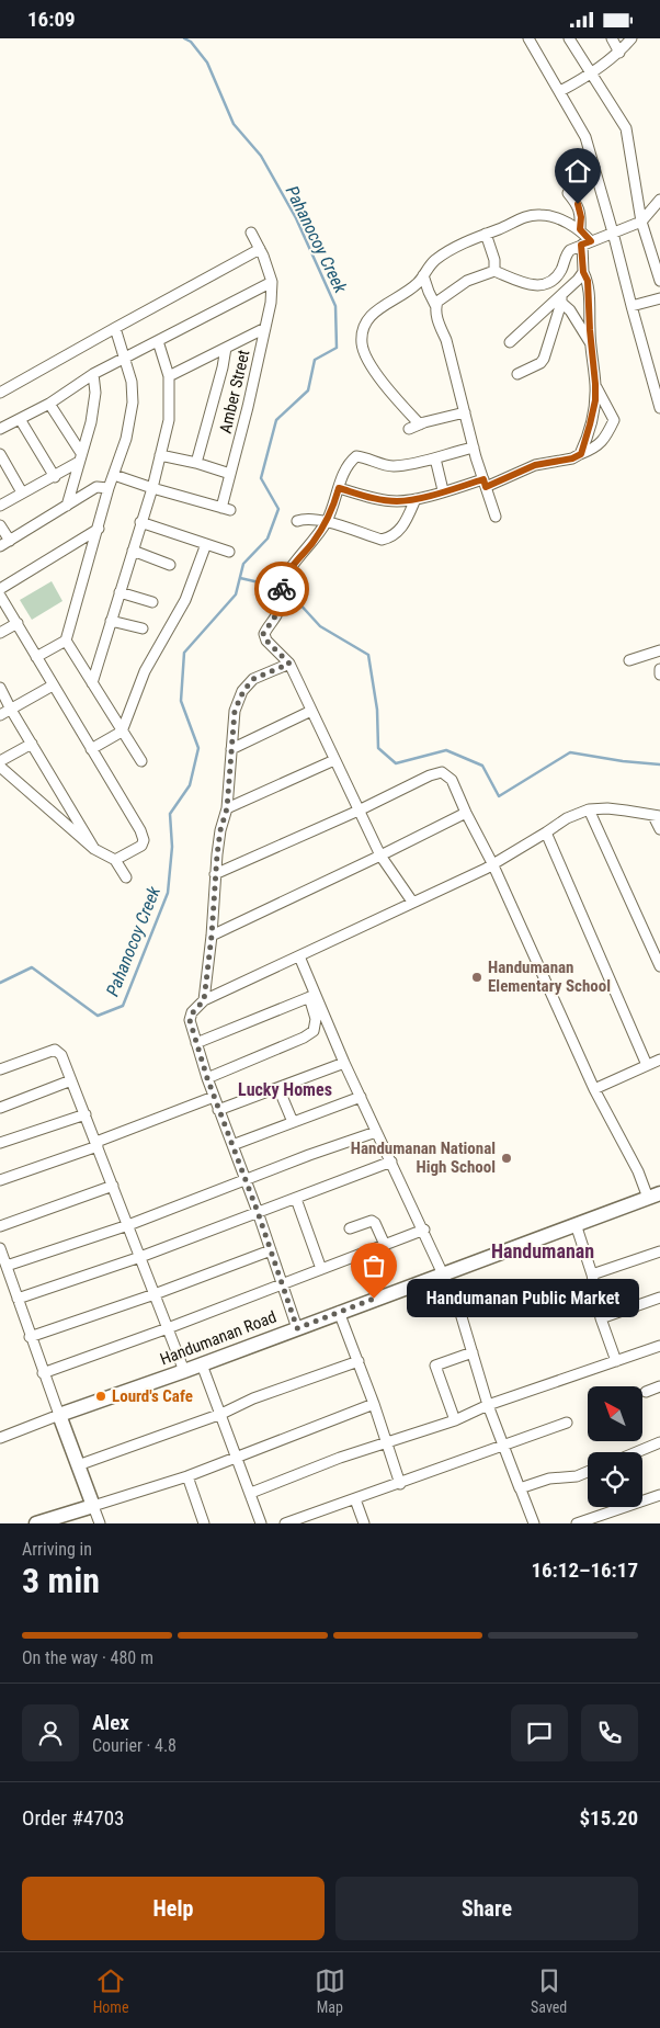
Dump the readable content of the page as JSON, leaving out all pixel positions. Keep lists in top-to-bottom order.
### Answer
{
  "streets": {
    "street": ["Amber Street", "Handumanan Road"]
  },
  "districts": ["Lucky Homes", "Handumanan"],
  "water": ["Pahanocoy Creek"],
  "places": [
    "Handumanan Elementary School",
    "Handumanan National High School",
    "Handumanan Public Market",
    "Lourd's Cafe"
  ],
  "north": "top left",
  "page": {
    "status": "16:09",
    "bubble": "Handumanan Public Market",
    "heading": ["3 min", "Arriving in", "16:12–16:17"],
    "panel": [
      "Alex",
      "Courier · 4.8",
      "Order #4703",
      "$15.20"
    ],
    "bar": "On the way · 480 m",
    "buttons": ["Help", "Share"],
    "tabs": ["Home", "Map", "Saved"]
  }
}
